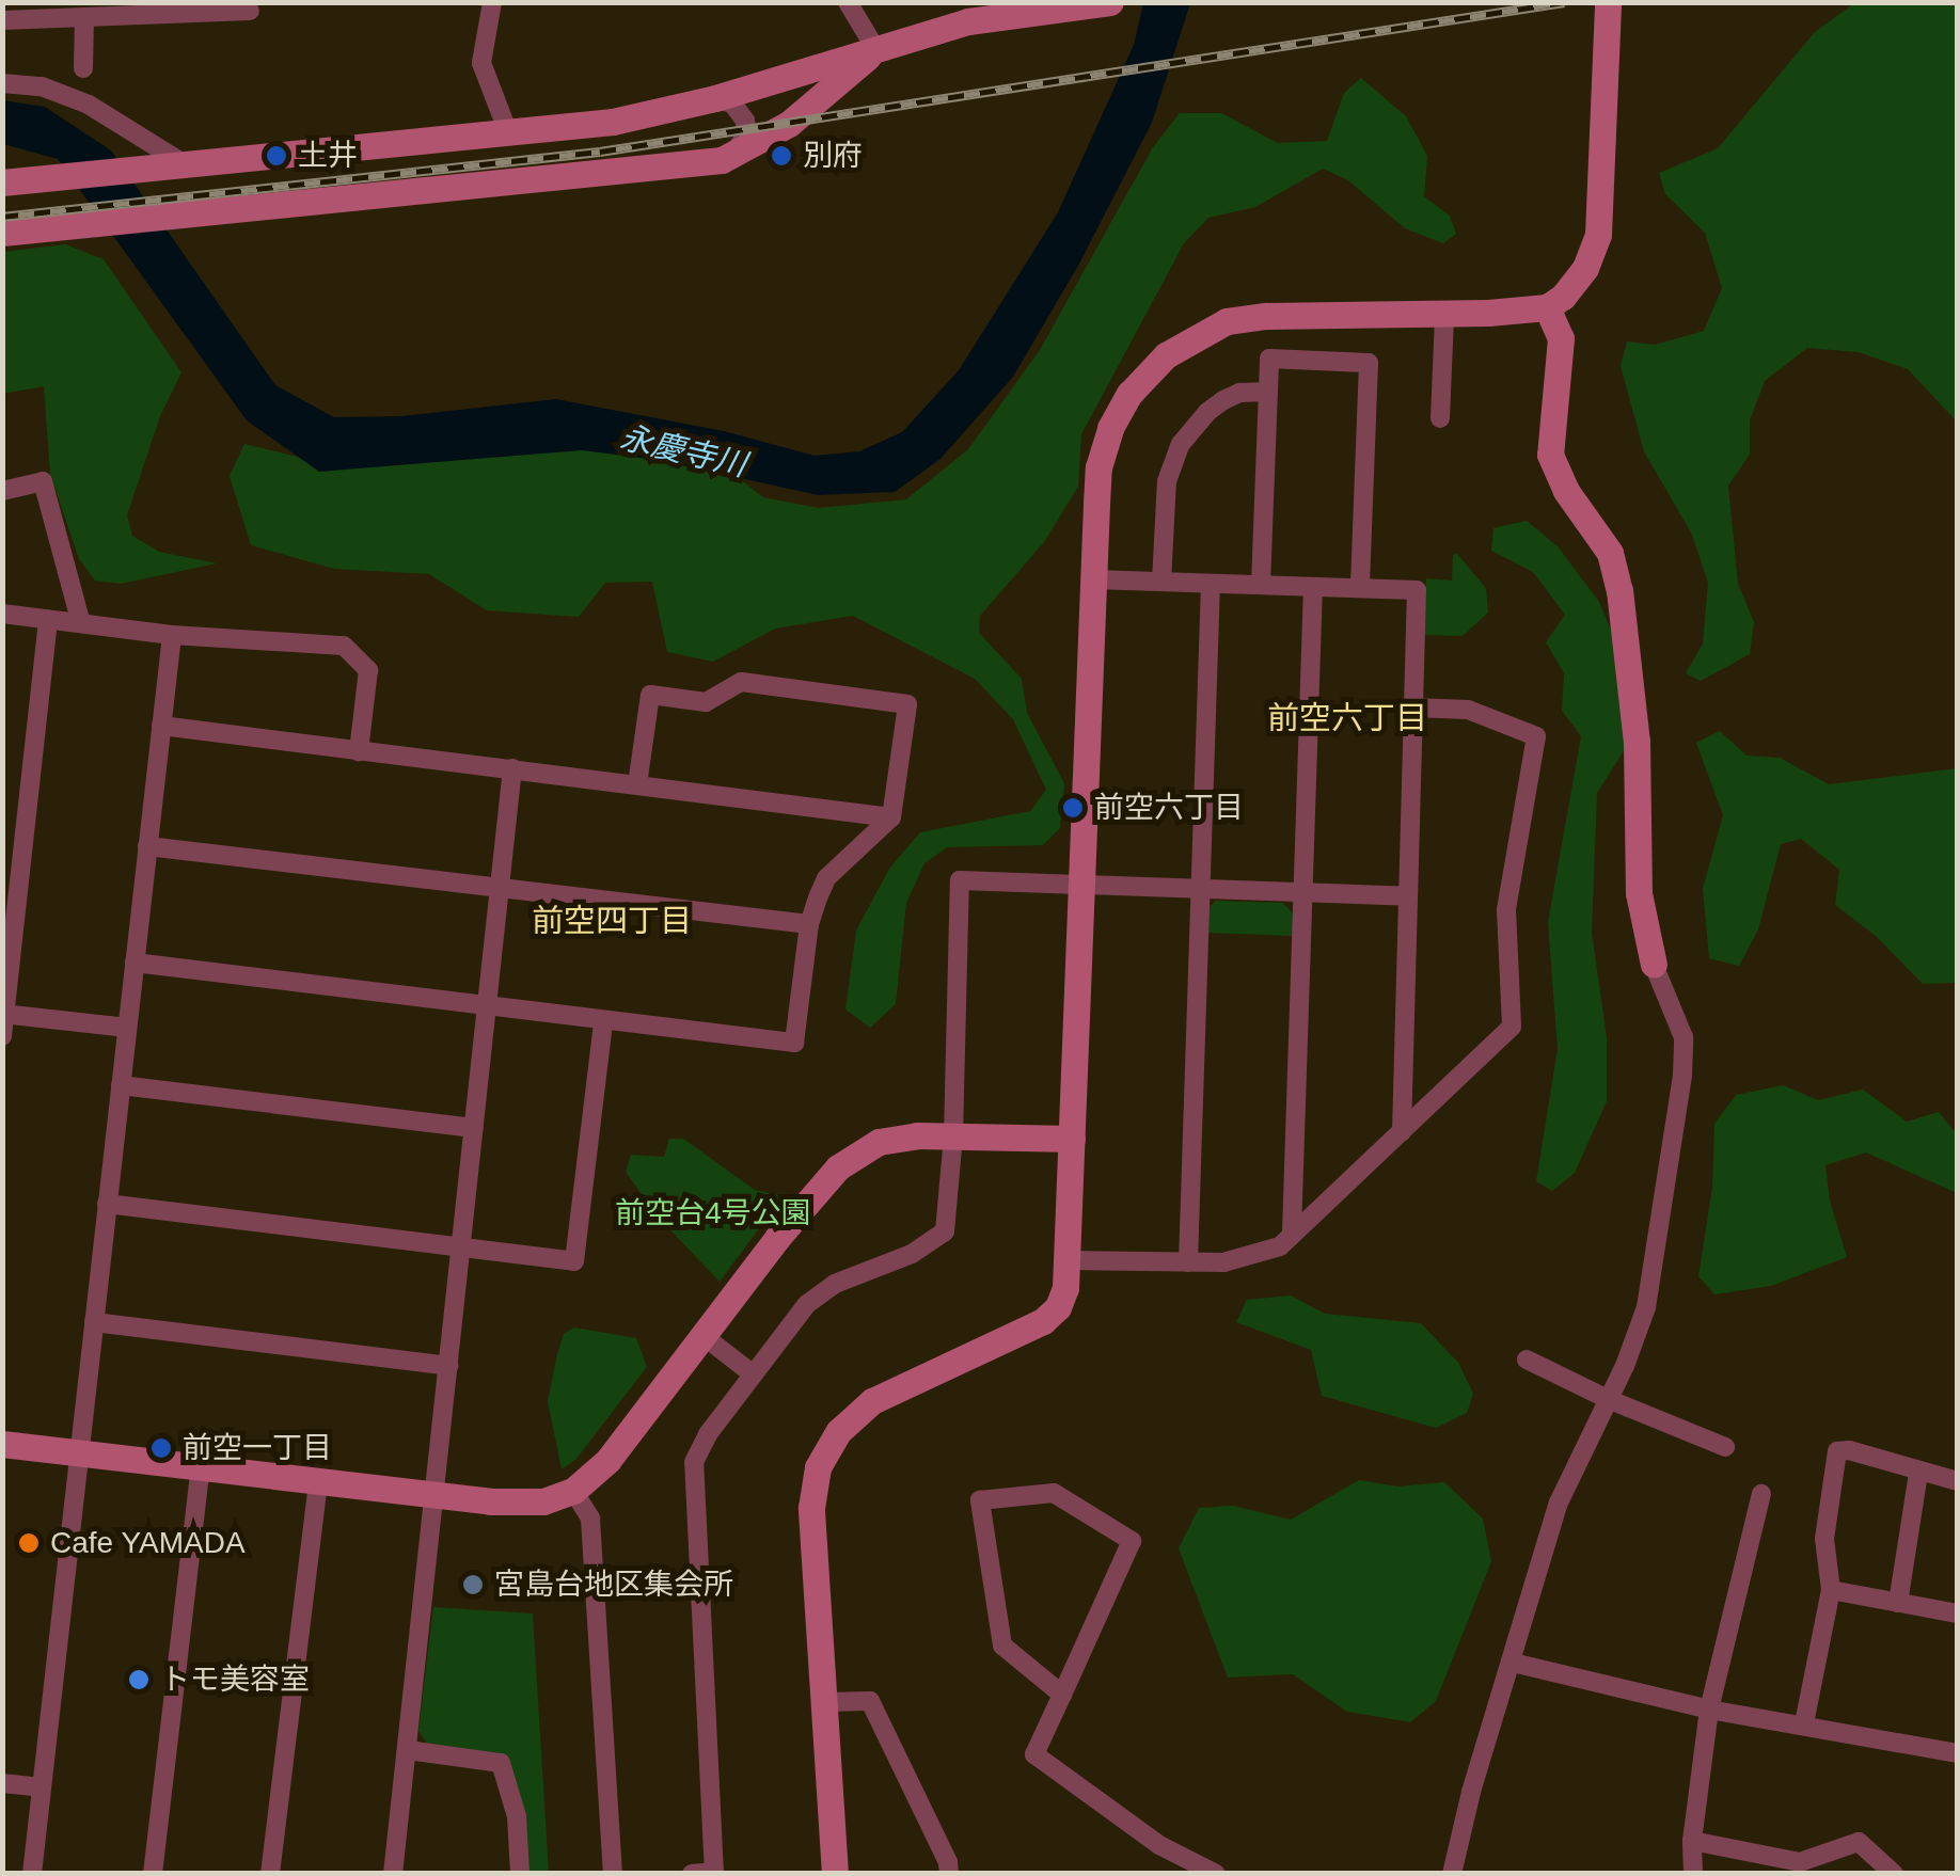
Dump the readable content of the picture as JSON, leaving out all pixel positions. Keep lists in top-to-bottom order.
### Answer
{
  "districts": ["前空六丁目", "前空四丁目"],
  "water": ["永慶寺川"],
  "parks": ["前空台4号公園"],
  "places": [
    "土井",
    "別府",
    "前空六丁目",
    "前空一丁目",
    "Cafe YAMADA",
    "宮島台地区集会所",
    "トモ美容室"
  ]
}
